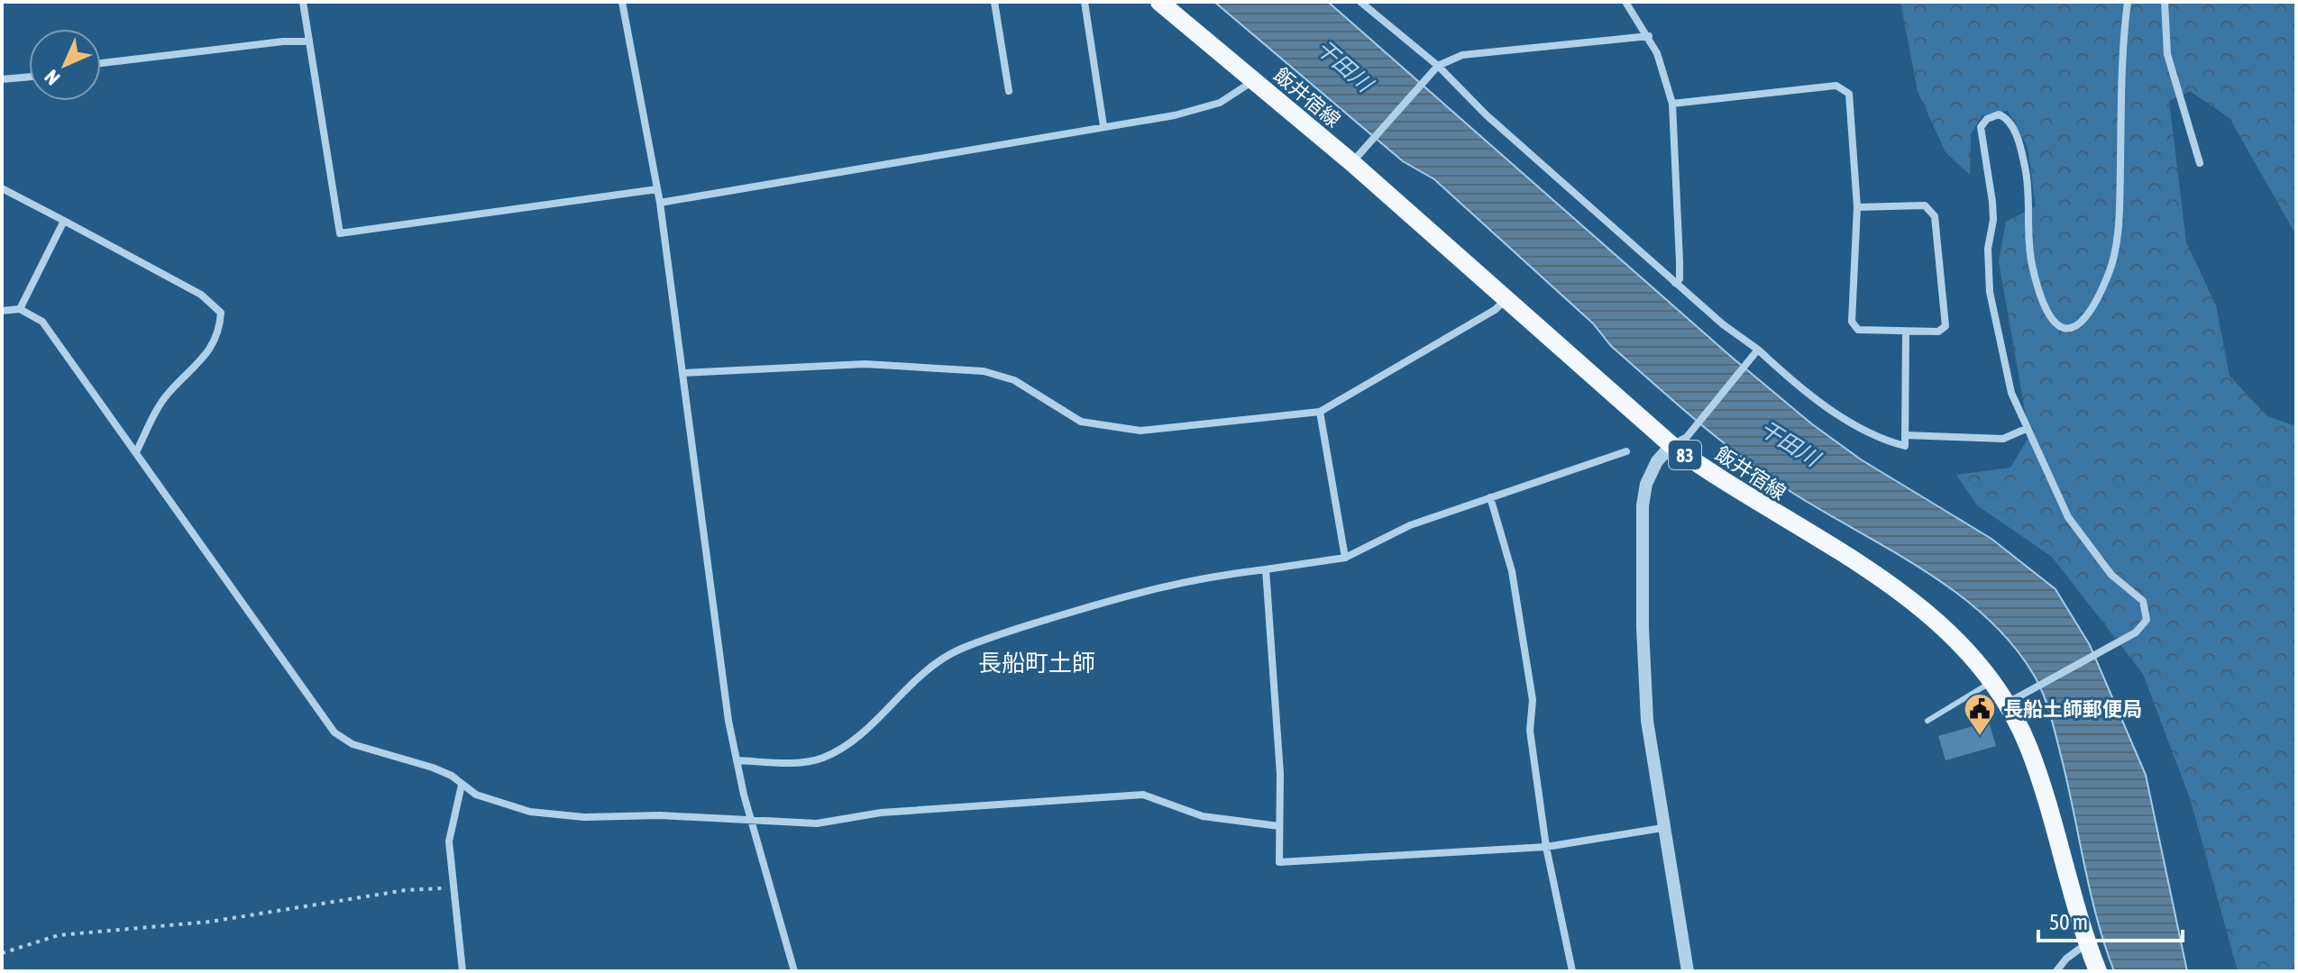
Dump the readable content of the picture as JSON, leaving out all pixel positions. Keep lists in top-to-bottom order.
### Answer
{
  "streets": {
    "main road": ["飯井宿線", "83"]
  },
  "districts": ["長船町土師"],
  "water": ["干田川"],
  "places": {
    "public building": ["長船土師郵便局"]
  },
  "scale_bar": "50 m",
  "north": "bottom left"
}
